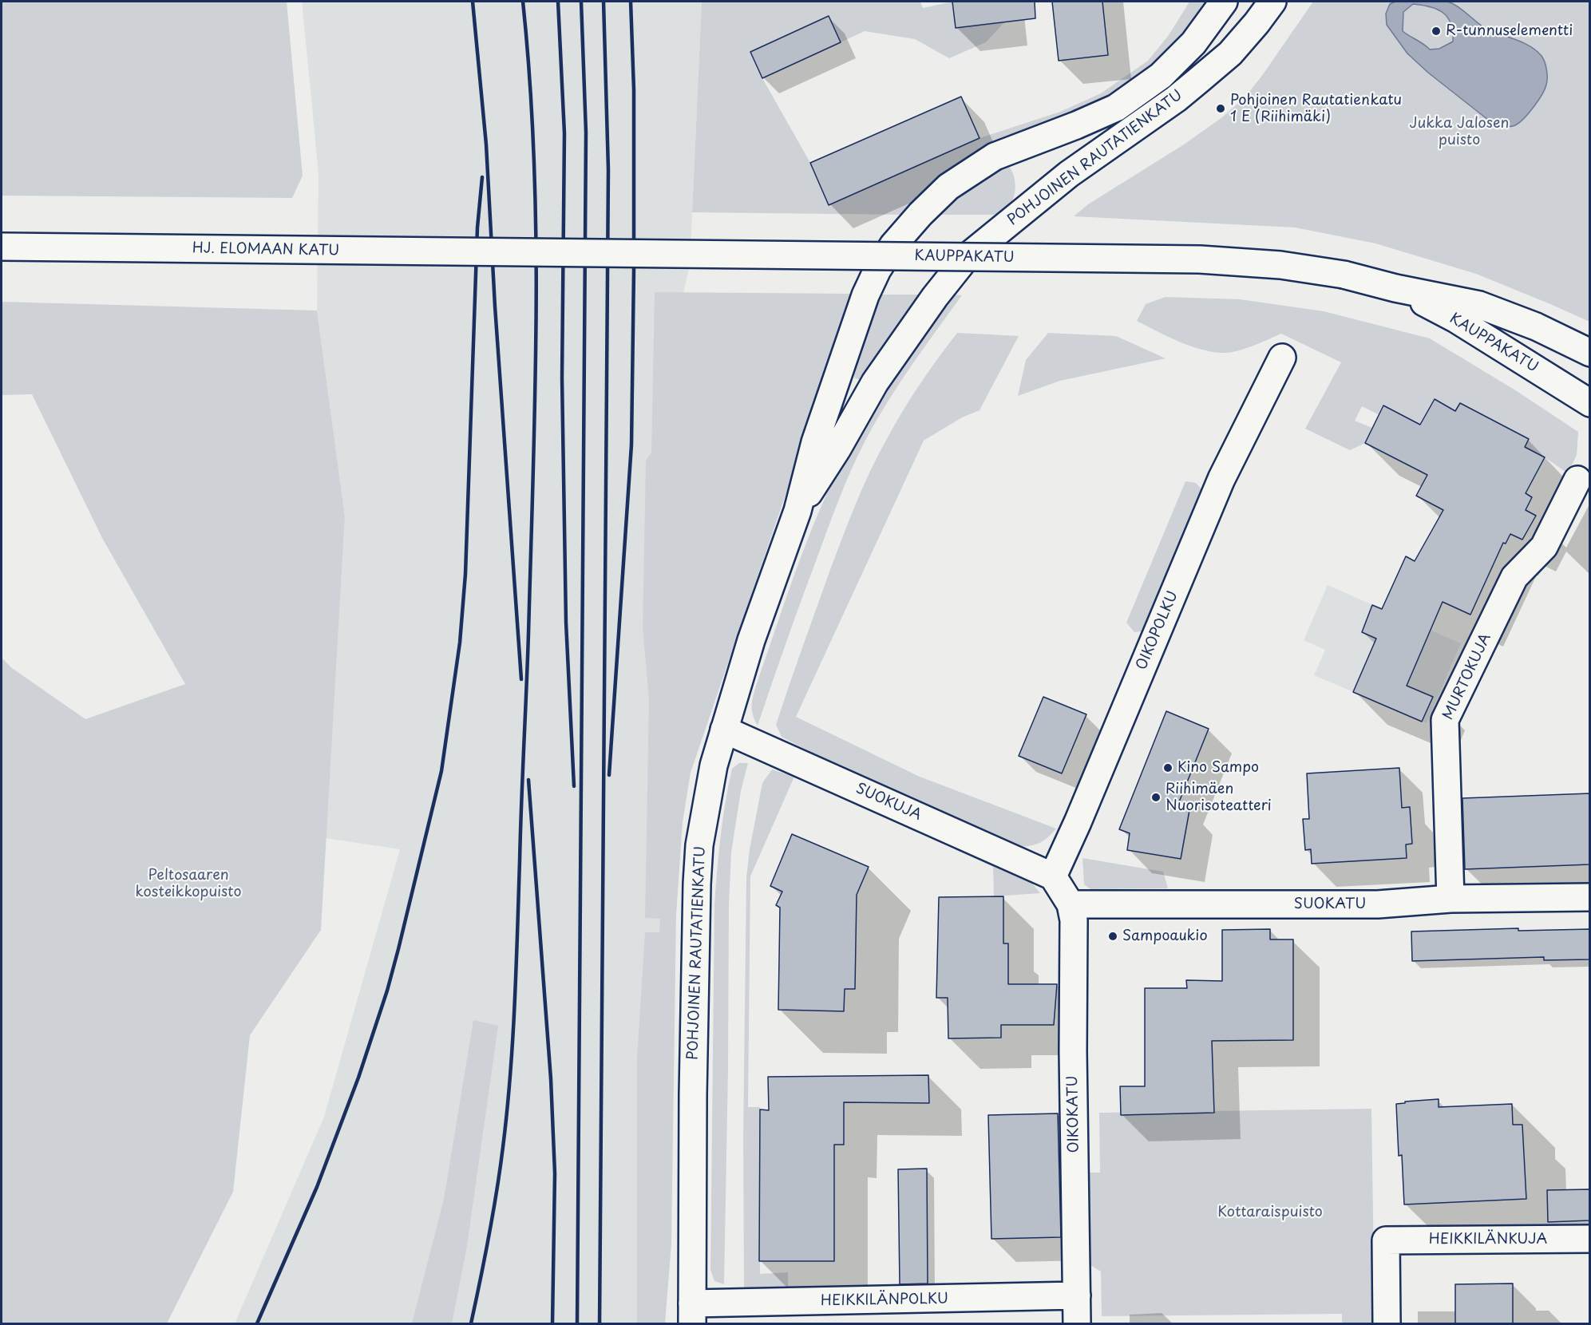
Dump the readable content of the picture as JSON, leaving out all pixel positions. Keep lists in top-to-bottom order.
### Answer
{
  "streets": {
    "street": [
      "POHJOINEN RAUTATIENKATU",
      "HJ. ELOMAAN KATU",
      "KAUPPAKATU",
      "OIKOPOLKU",
      "MURTOKUJA",
      "SUOKUJA",
      "SUOKATU",
      "OIKOKATU",
      "HEIKKILÄNKUJA",
      "HEIKKILÄNPOLKU"
    ]
  },
  "crossings": [
    ["POHJOINEN RAUTATIENKATU", "SUOKUJA"],
    ["POHJOINEN RAUTATIENKATU", "HEIKKILÄNPOLKU"],
    ["HJ. ELOMAAN KATU", "KAUPPAKATU"],
    ["OIKOPOLKU", "SUOKUJA"],
    ["MURTOKUJA", "SUOKATU"],
    ["SUOKATU", "OIKOKATU"],
    ["OIKOKATU", "HEIKKILÄNPOLKU"]
  ],
  "parks": ["Jukka Jalosen puisto", "Peltosaaren kosteikkopuisto", "Kottaraispuisto"],
  "places": [
    "R-tunnuselementti",
    "Pohjoinen Rautatienkatu 1 E (Riihimäki)",
    "Kino Sampo",
    "Riihimäen Nuorisoteatteri",
    "Sampoaukio"
  ]
}
